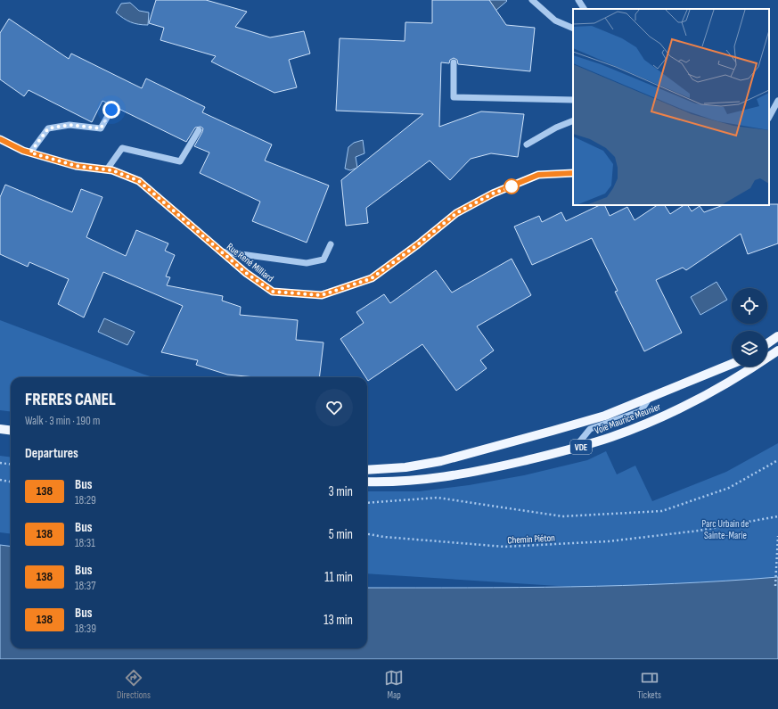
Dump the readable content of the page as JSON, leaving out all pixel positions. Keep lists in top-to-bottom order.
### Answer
{
  "streets": {
    "main road": ["Voie Maurice Meunier", "VDE"],
    "street": ["Rue René Milliard"],
    "path": ["Chemin Piéton"]
  },
  "parks": ["Parc Urbain de Sainte-Marie"],
  "lines": ["bus line 138"],
  "page": {
    "heading": [
      ["FRERES CANEL", "Walk · 3 min · 190 m"],
      "Departures"
    ],
    "list": [
      {
        "mark": "138",
        "name": "Bus",
        "note": "18:29",
        "value": "3 min"
      },
      {
        "mark": "138",
        "name": "Bus",
        "note": "18:31",
        "value": "5 min"
      },
      {
        "mark": "138",
        "name": "Bus",
        "note": "18:37",
        "value": "11 min"
      },
      {
        "mark": "138",
        "name": "Bus",
        "note": "18:39",
        "value": "13 min"
      }
    ],
    "tabs": ["Directions", "Map", "Tickets"]
  }
}
